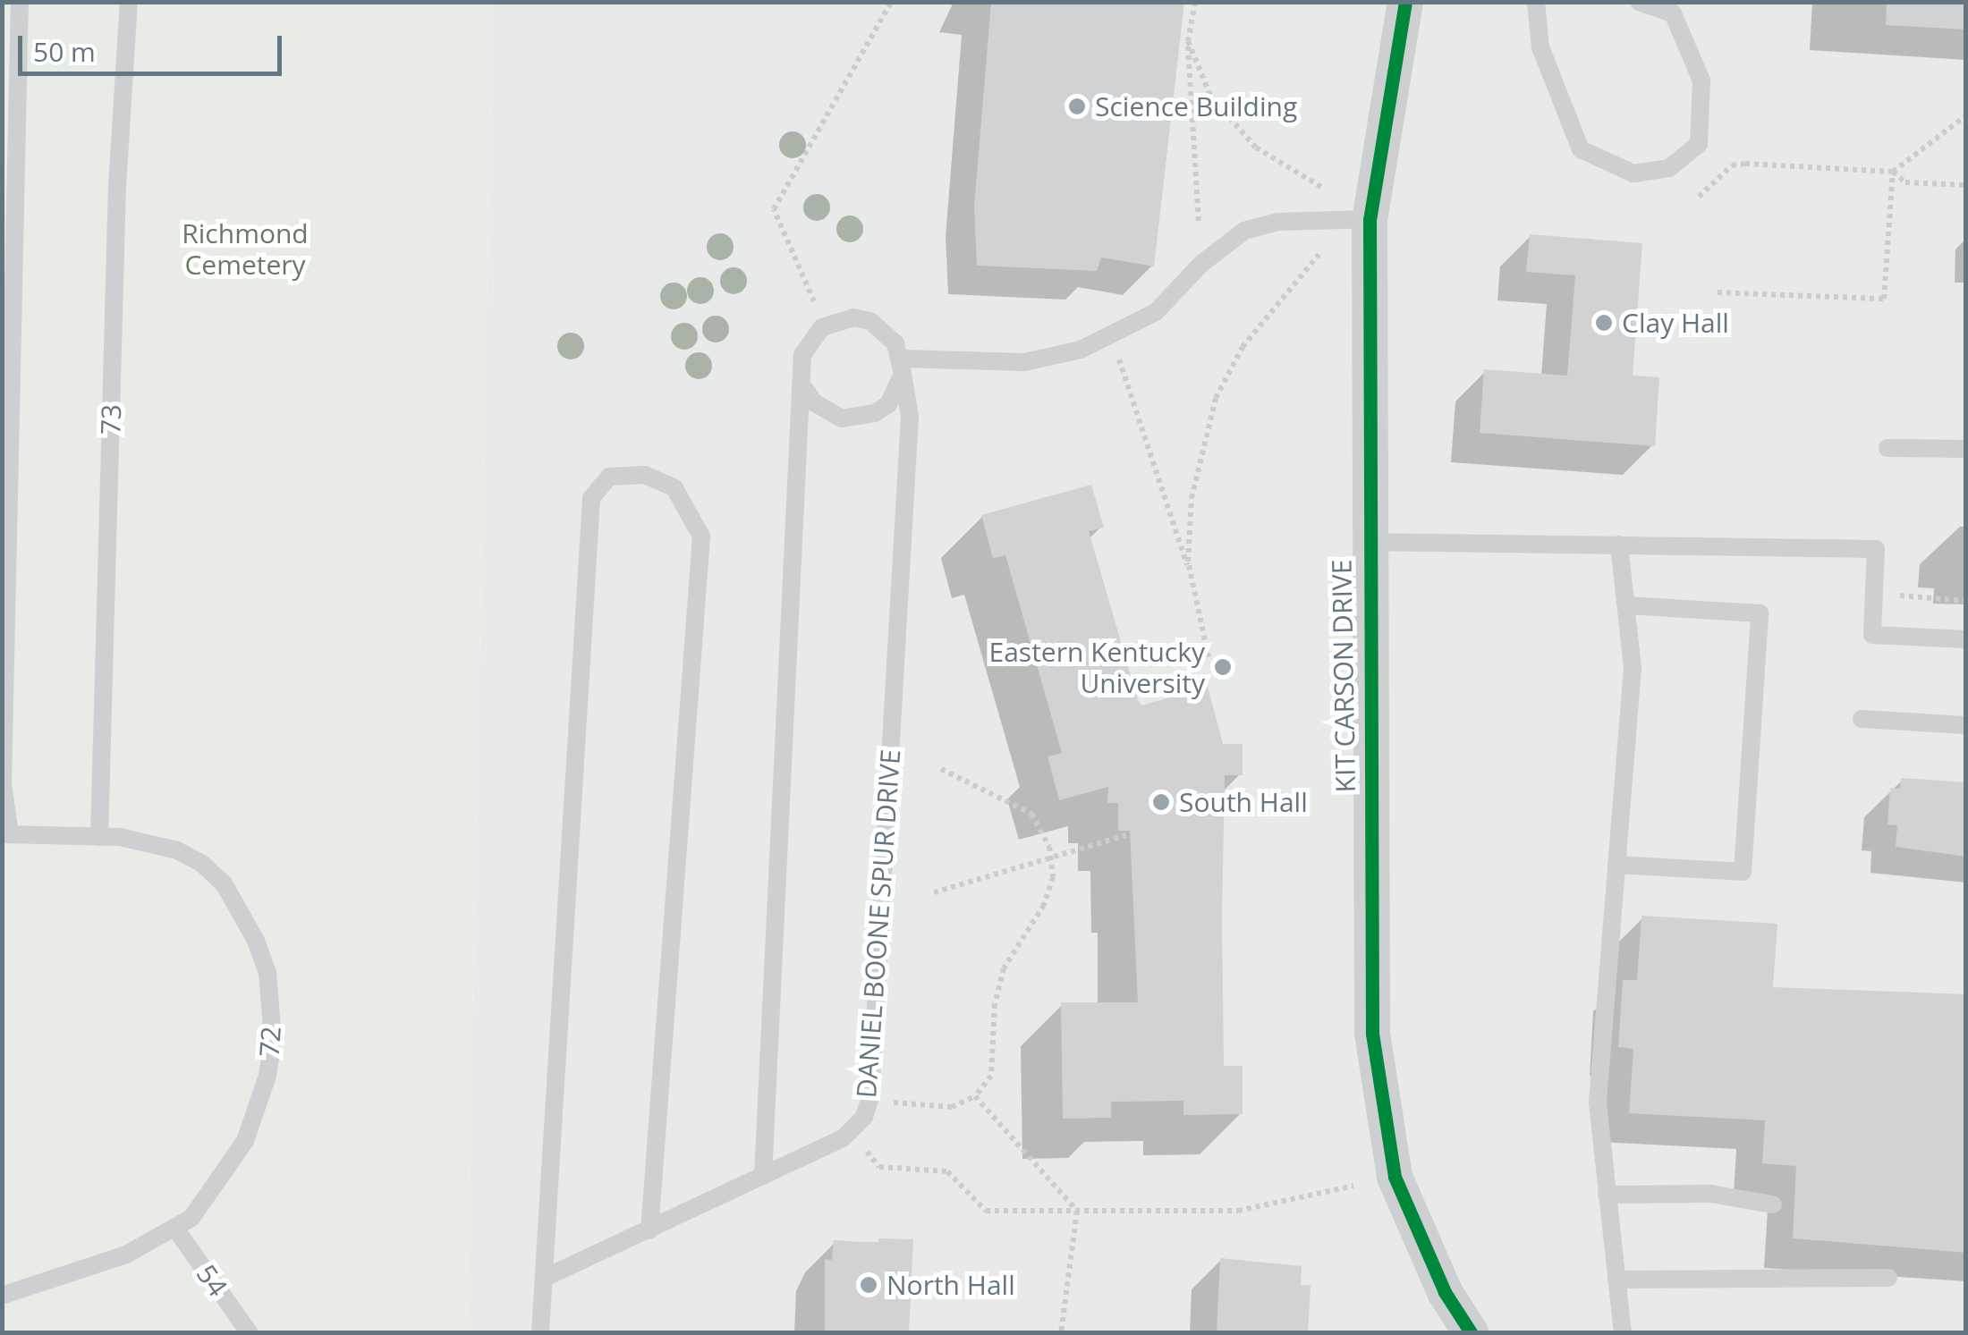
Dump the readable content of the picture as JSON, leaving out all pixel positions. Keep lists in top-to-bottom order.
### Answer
{
  "streets": {
    "street": ["KIT CARSON DRIVE"],
    "lane": [
      "73",
      "DANIEL BOONE SPUR DRIVE",
      "72",
      "54"
    ]
  },
  "crossings": [
    ["73", "72"],
    ["72", "54"]
  ],
  "parks": ["Richmond Cemetery"],
  "places": [
    "Science Building",
    "Clay Hall",
    "Eastern Kentucky University",
    "South Hall",
    "North Hall"
  ],
  "scale_bar": "50 m"
}
